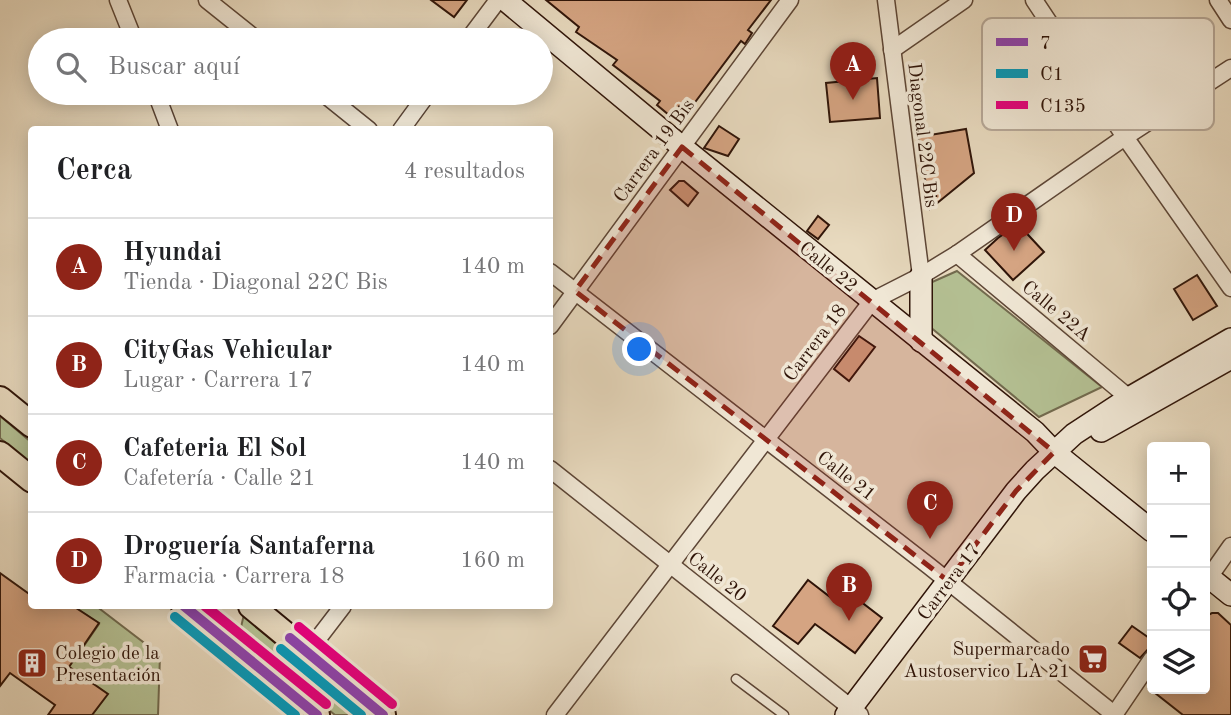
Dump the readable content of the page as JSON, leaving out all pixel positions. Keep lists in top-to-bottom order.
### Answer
{
  "streets": {
    "street": [
      "Diagonal 22C Bis",
      "Carrera 19 Bis",
      "Calle 22",
      "Calle 22A",
      "Carrera 18",
      "Calle 21",
      "Calle 20",
      "Carrera 17"
    ]
  },
  "crossings": [
    ["Diagonal 22C Bis", "Carrera 18"],
    ["Carrera 19 Bis", "Calle 22"],
    ["Carrera 19 Bis", "Calle 21"],
    ["Calle 22", "Carrera 18"],
    ["Calle 22", "Carrera 17"],
    ["Calle 22A", "Carrera 18"],
    ["Calle 22A", "Carrera 17"],
    ["Carrera 18", "Calle 21"],
    ["Carrera 18", "Calle 20"],
    ["Calle 21", "Carrera 17"],
    ["Calle 20", "Carrera 17"]
  ],
  "places": {
    "supermarket": ["Supermarcado Austoservico LA 21"],
    "building": ["Colegio de la Presentación"]
  },
  "lines": ["transit line 7", "transit line C135", "transit line C1"],
  "legend": ["7", "C1", "C135"],
  "page": {
    "search": "Buscar aquí",
    "pins": [
      "A",
      "D",
      "C",
      "B"
    ],
    "heading": ["Cerca", "4 resultados"],
    "list": [
      {
        "mark": "A",
        "name": "Hyundai",
        "note": "Tienda · Diagonal 22C Bis",
        "value": "140 m"
      },
      {
        "mark": "B",
        "name": "CityGas Vehicular",
        "note": "Lugar · Carrera 17",
        "value": "140 m"
      },
      {
        "mark": "C",
        "name": "Cafeteria El Sol",
        "note": "Cafetería · Calle 21",
        "value": "140 m"
      },
      {
        "mark": "D",
        "name": "Droguería Santaferna",
        "note": "Farmacia · Carrera 18",
        "value": "160 m"
      }
    ],
    "map_buttons": ["+", "−"]
  }
}
